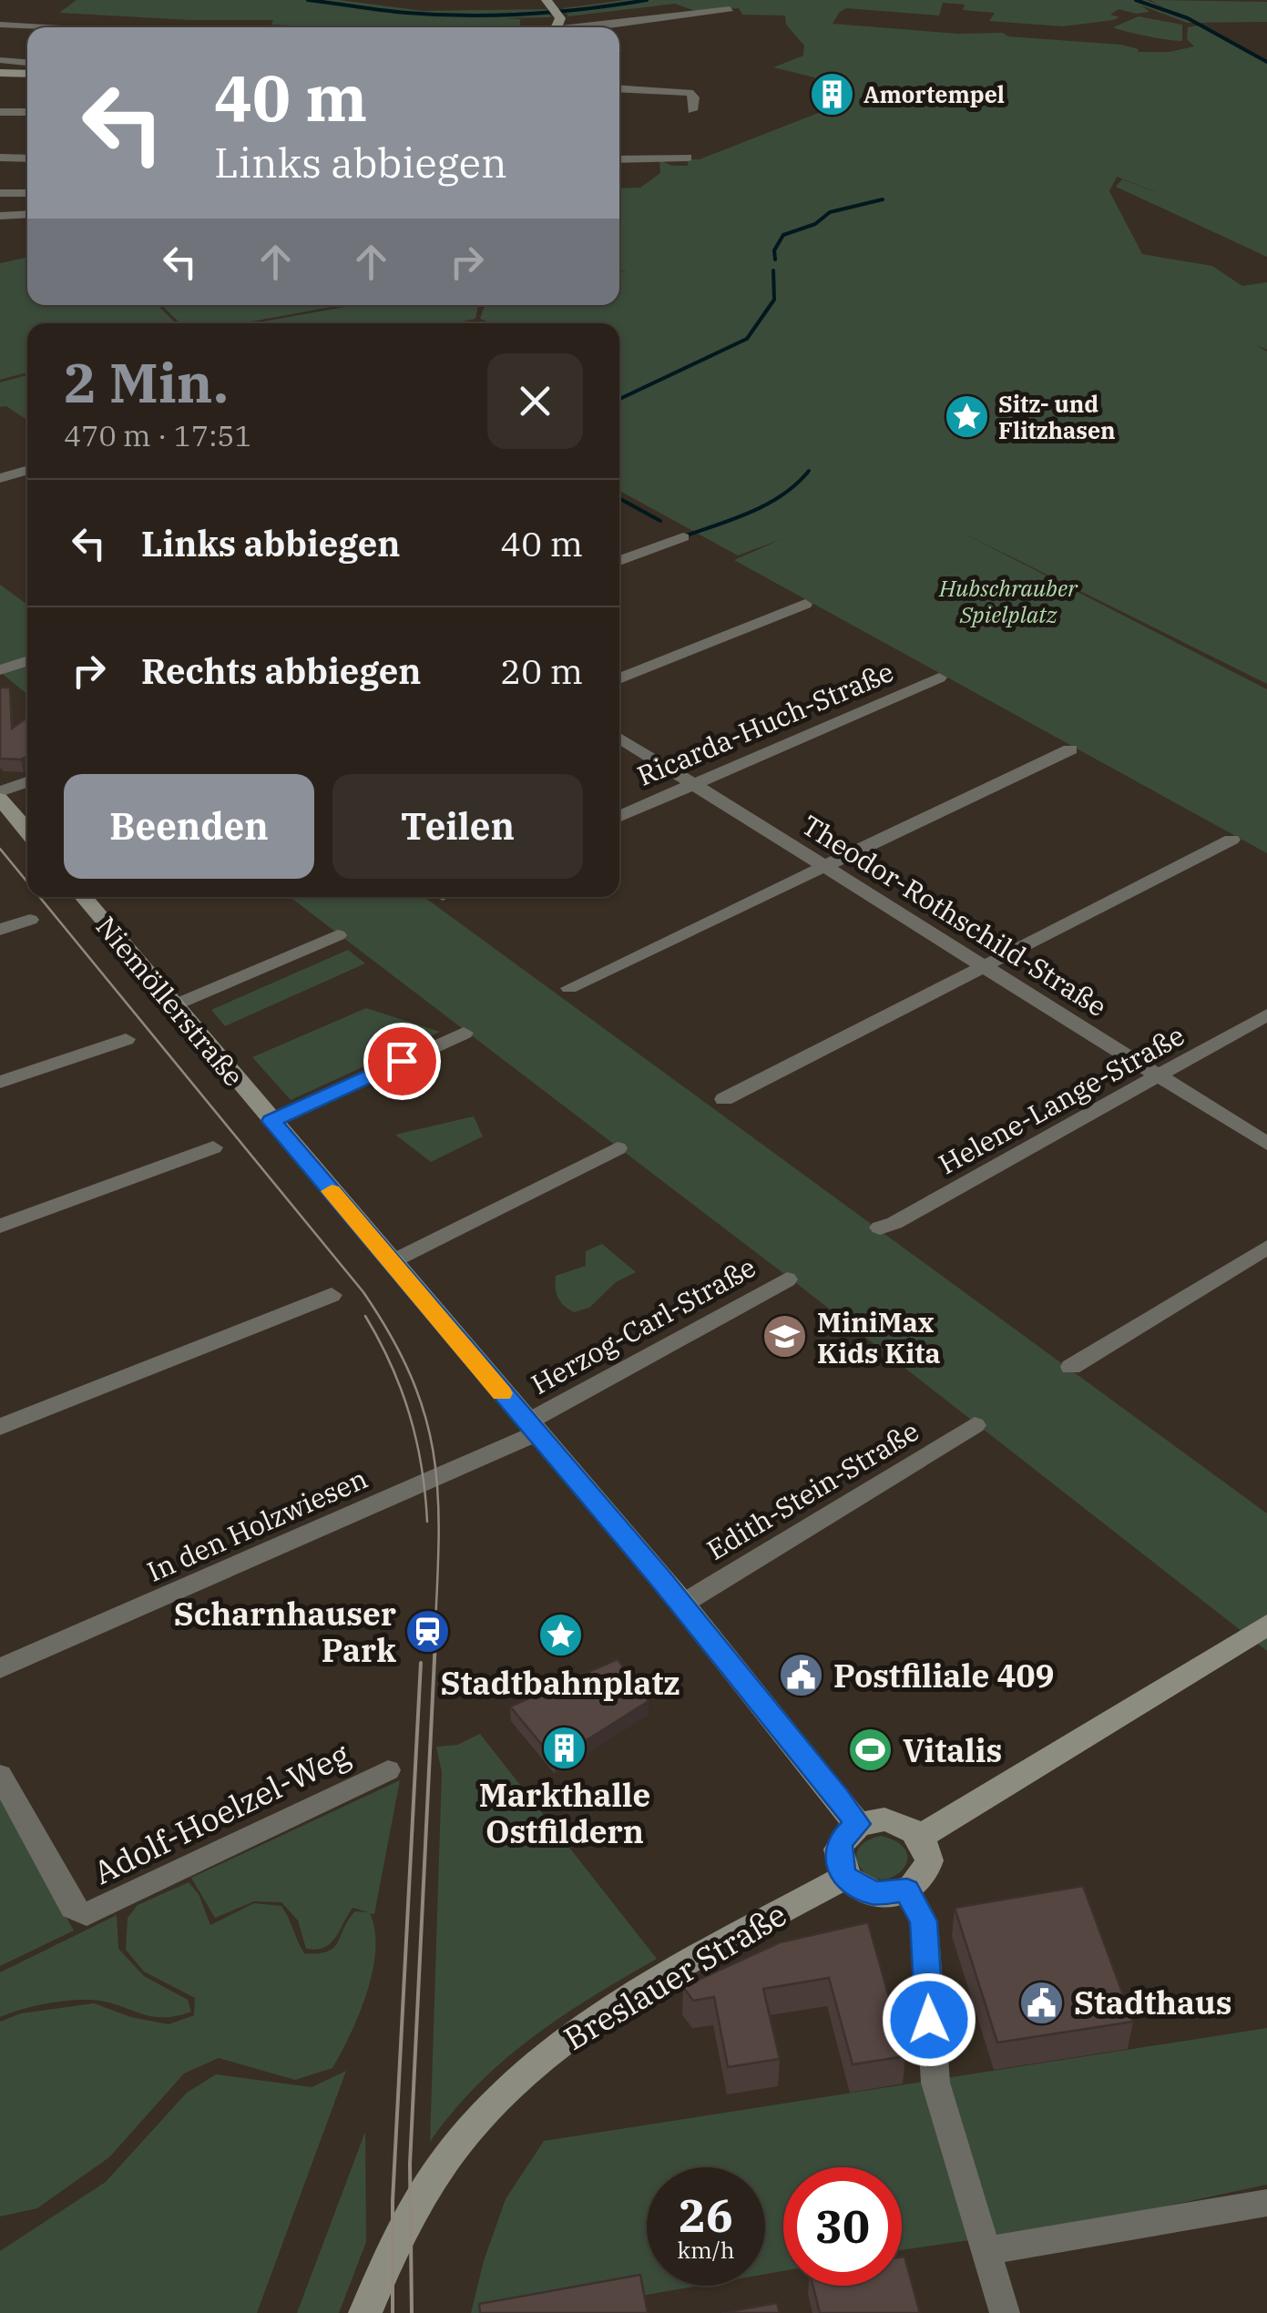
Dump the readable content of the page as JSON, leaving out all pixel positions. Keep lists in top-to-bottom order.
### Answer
{
  "streets": {
    "main road": ["Niemöllerstraße", "Breslauer Straße"],
    "street": [
      "Ricarda-Huch-Straße",
      "Theodor-Rothschild-Straße",
      "Helene-Lange-Straße",
      "Herzog-Carl-Straße",
      "Edith-Stein-Straße",
      "In den Holzwiesen",
      "Adolf-Hoelzel-Weg"
    ]
  },
  "crossings": [
    ["Ricarda-Huch-Straße", "Theodor-Rothschild-Straße"],
    ["Theodor-Rothschild-Straße", "Helene-Lange-Straße"],
    ["Niemöllerstraße", "Herzog-Carl-Straße"],
    ["Niemöllerstraße", "Edith-Stein-Straße"],
    ["Niemöllerstraße", "In den Holzwiesen"],
    ["Niemöllerstraße", "Breslauer Straße"],
    ["Herzog-Carl-Straße", "In den Holzwiesen"]
  ],
  "parks": ["Hubschrauber Spielplatz"],
  "places": {
    "building": ["Amortempel", "Markthalle Ostfildern"],
    "place": ["Sitz- und Flitzhasen", "Stadtbahnplatz"],
    "school or university": ["MiniMax Kids Kita"],
    "station": ["Scharnhauser Park"],
    "public building": ["Postfiliale 409", "Stadthaus"],
    "sports": ["Vitalis"]
  },
  "page": {
    "turn": ["40 m", "Links abbiegen"],
    "heading": ["2 Min.", "470 m · 17:51"],
    "list": [
      {
        "name": "Links abbiegen",
        "value": "40 m"
      },
      {
        "name": "Rechts abbiegen",
        "value": "20 m"
      }
    ],
    "buttons": ["Beenden", "Teilen"],
    "speed": "26 km/h",
    "limit": "30"
  }
}
